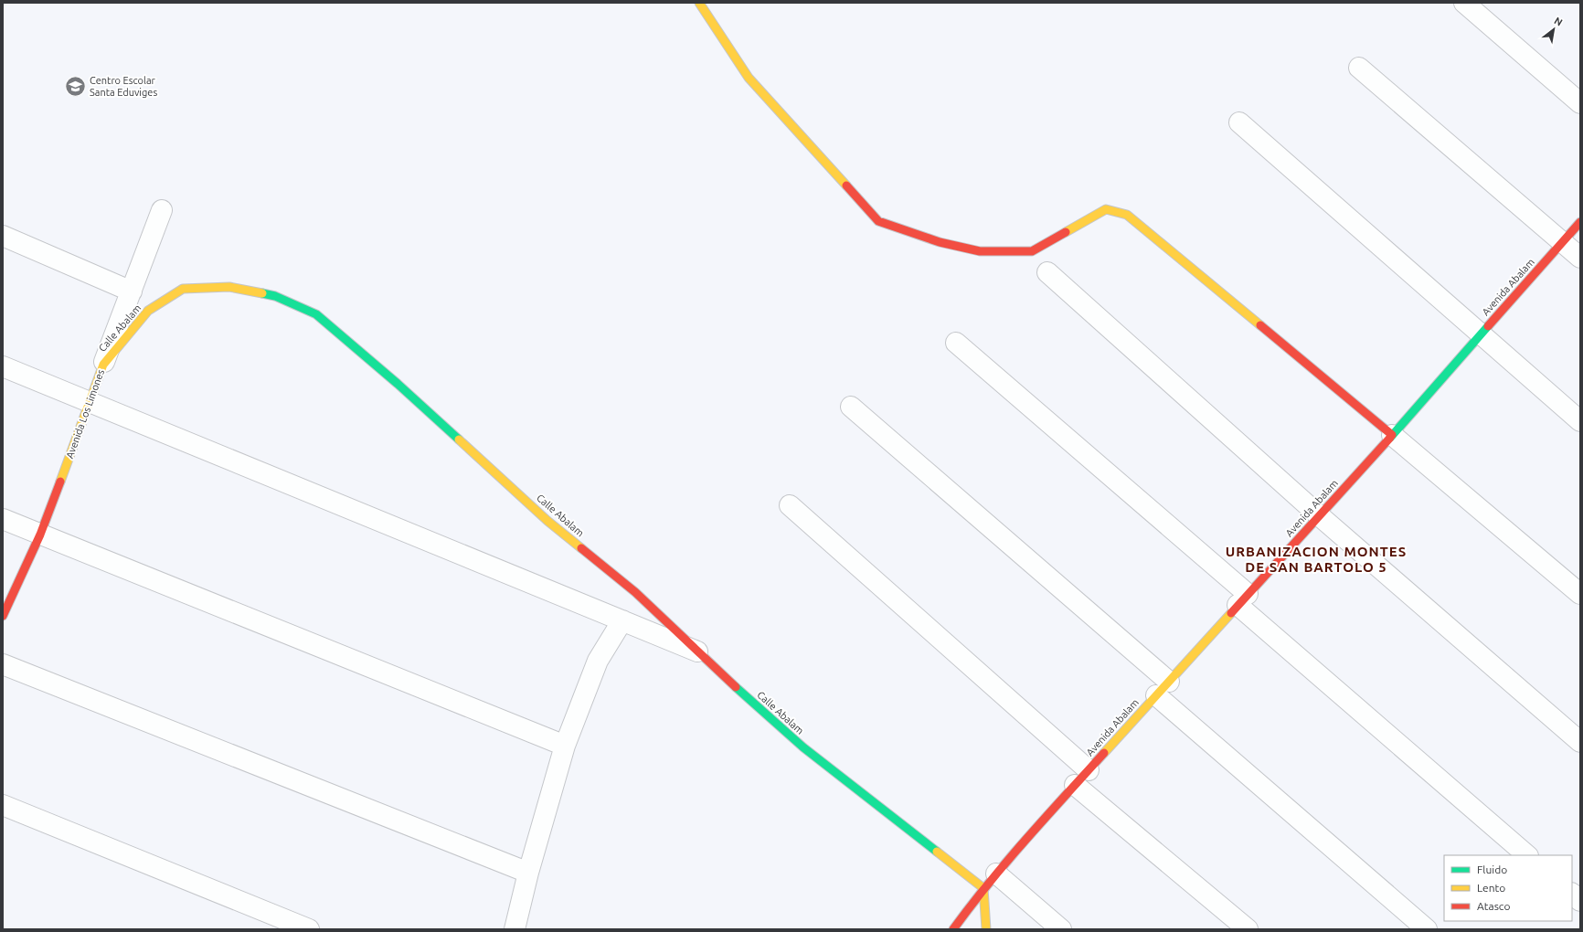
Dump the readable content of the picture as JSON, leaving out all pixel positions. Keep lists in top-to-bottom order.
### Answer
{
  "streets": {
    "street": ["Avenida Abalam", "Calle Abalam", "Avenida Los Limones"]
  },
  "crossings": [
    ["Avenida Abalam", "Calle Abalam"],
    ["Calle Abalam", "Avenida Los Limones"]
  ],
  "districts": ["URBANIZACION MONTES DE SAN BARTOLO 5"],
  "places": {
    "school or university": ["Centro Escolar Santa Eduviges"]
  },
  "legend": ["Fluido", "Lento", "Atasco"],
  "north": "top right"
}
